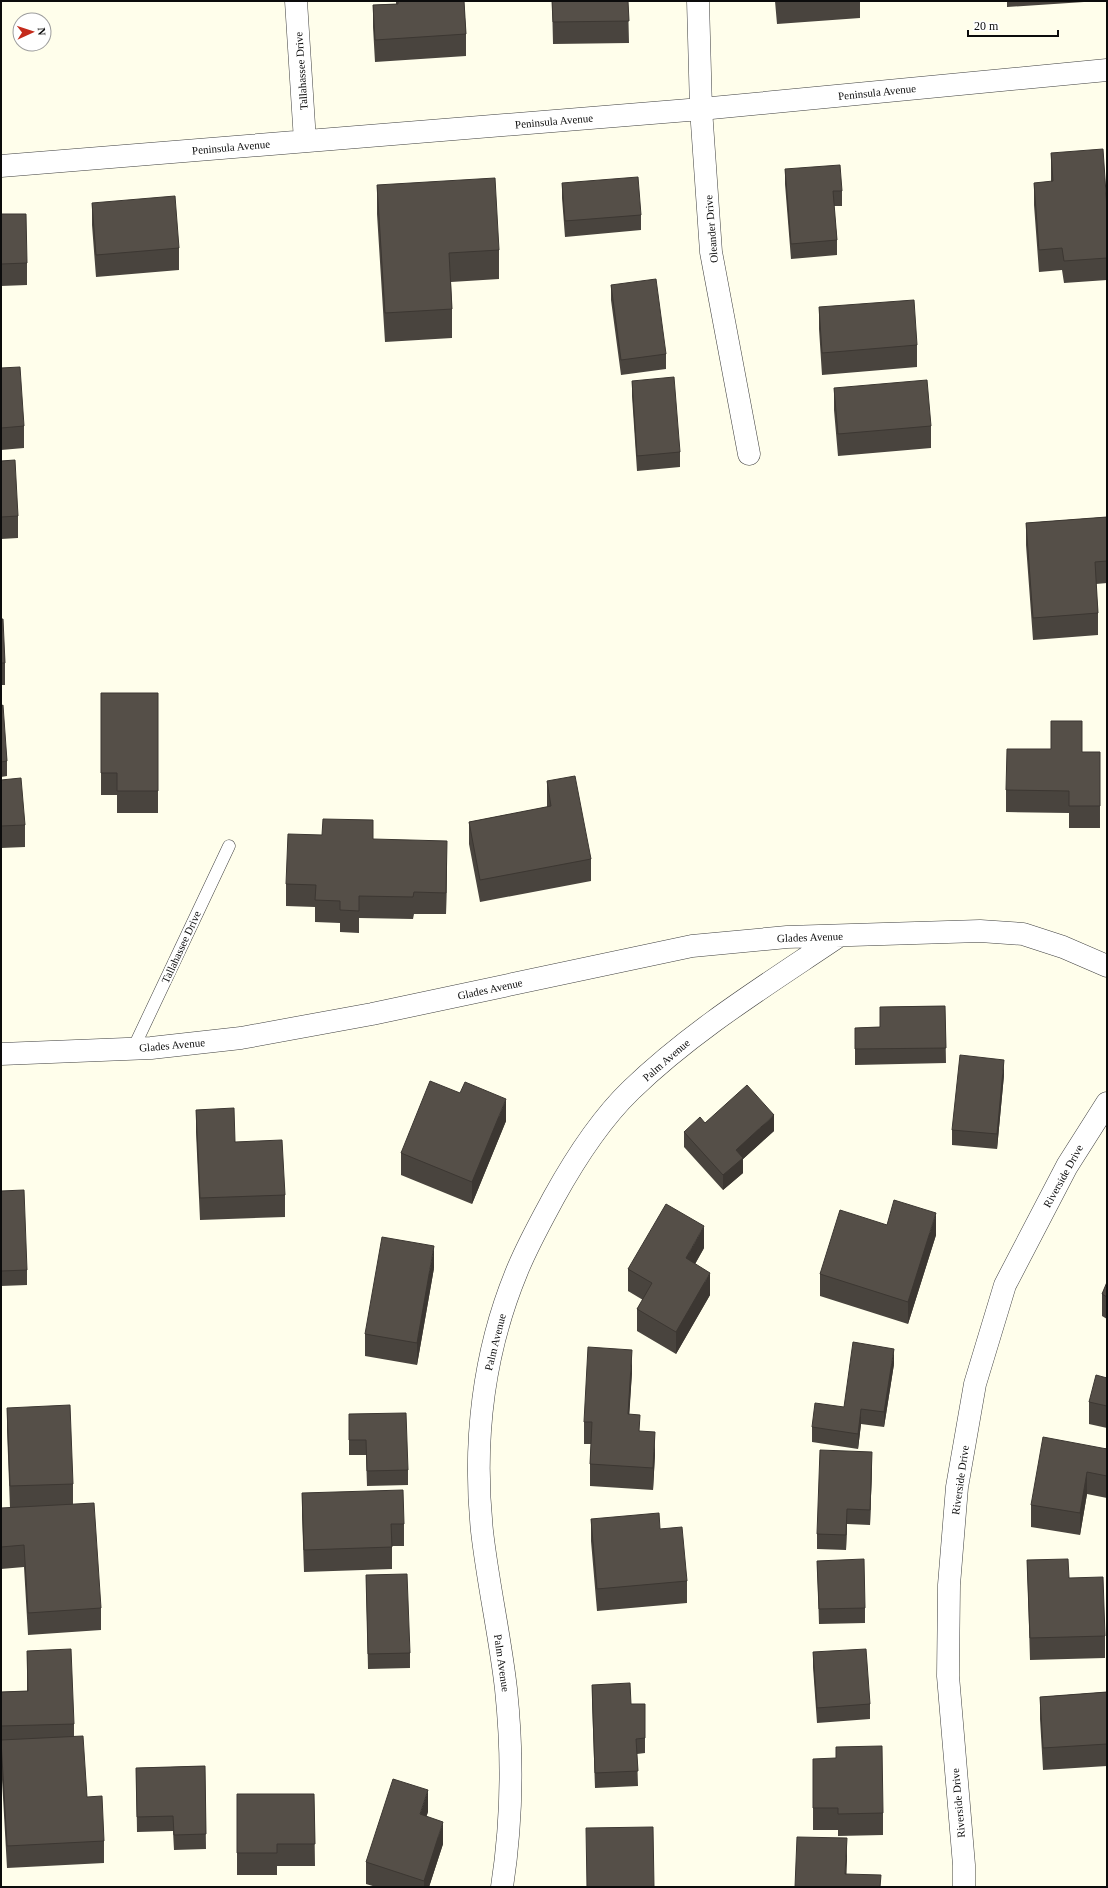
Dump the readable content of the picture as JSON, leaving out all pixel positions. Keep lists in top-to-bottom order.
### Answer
{
  "streets": {
    "street": [
      "Tallahassee Drive",
      "Peninsula Avenue",
      "Oleander Drive",
      "Glades Avenue",
      "Palm Avenue",
      "Riverside Drive"
    ]
  },
  "crossings": [
    ["Tallahassee Drive", "Peninsula Avenue"],
    ["Tallahassee Drive", "Glades Avenue"],
    ["Peninsula Avenue", "Oleander Drive"],
    ["Glades Avenue", "Palm Avenue"]
  ],
  "scale_bar": "20 m",
  "north": "right"
}
